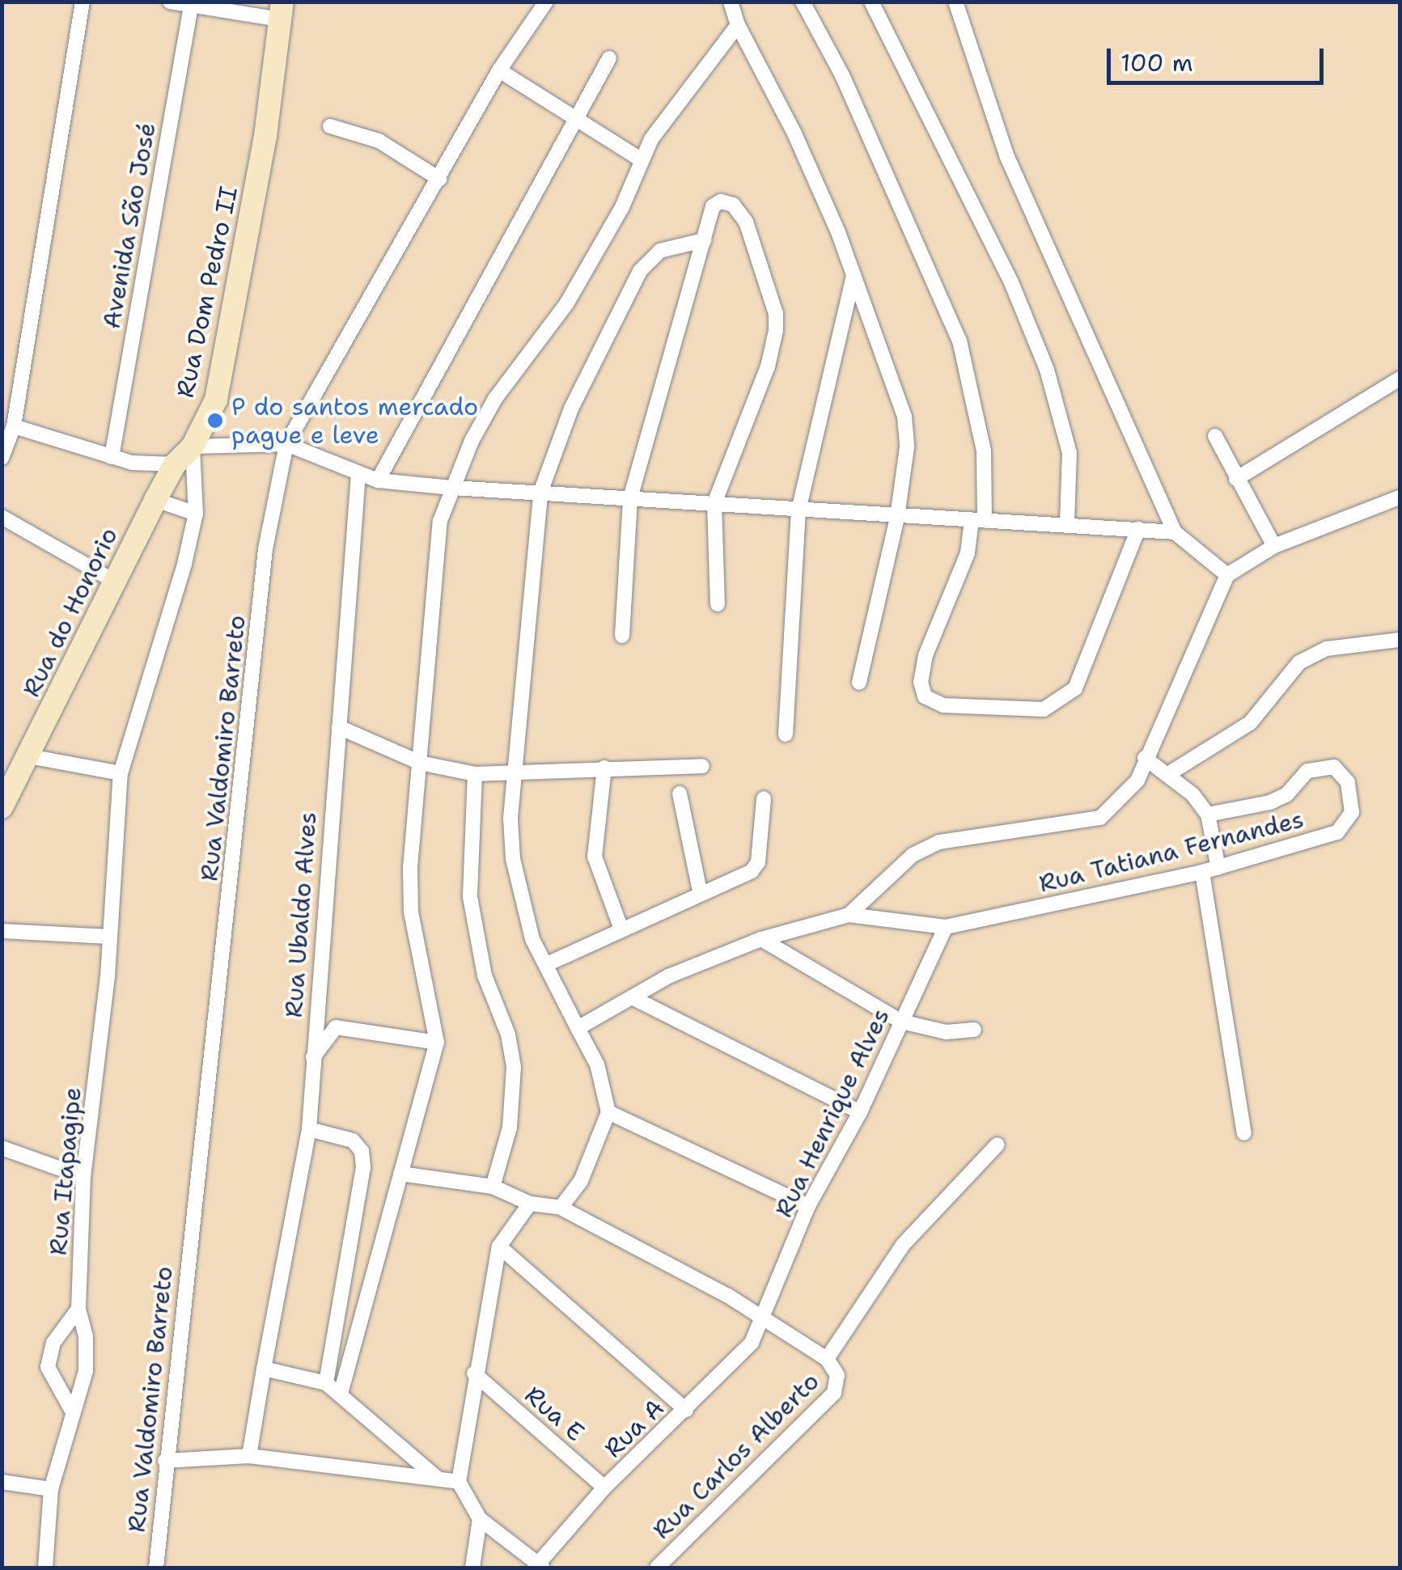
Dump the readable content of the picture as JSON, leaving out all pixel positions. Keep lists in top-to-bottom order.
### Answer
{
  "streets": {
    "street": [
      "Avenida São José",
      "Rua Dom Pedro II",
      "Rua do Honorio",
      "Rua Valdomiro Barreto",
      "Rua Tatiana Fernandes",
      "Rua Ubaldo Alves",
      "Rua Henrique Alves",
      "Rua Itapagipe",
      "Rua E",
      "Rua A",
      "Rua Carlos Alberto"
    ]
  },
  "crossings": [
    ["Rua Dom Pedro II", "Rua do Honorio"],
    ["Rua Dom Pedro II", "Rua Itapagipe"],
    ["Rua Tatiana Fernandes", "Rua Henrique Alves"],
    ["Rua Henrique Alves", "Rua A"],
    ["Rua E", "Rua A"]
  ],
  "places": ["P do santos mercado pague e leve"],
  "scale_bar": "100 m"
}
